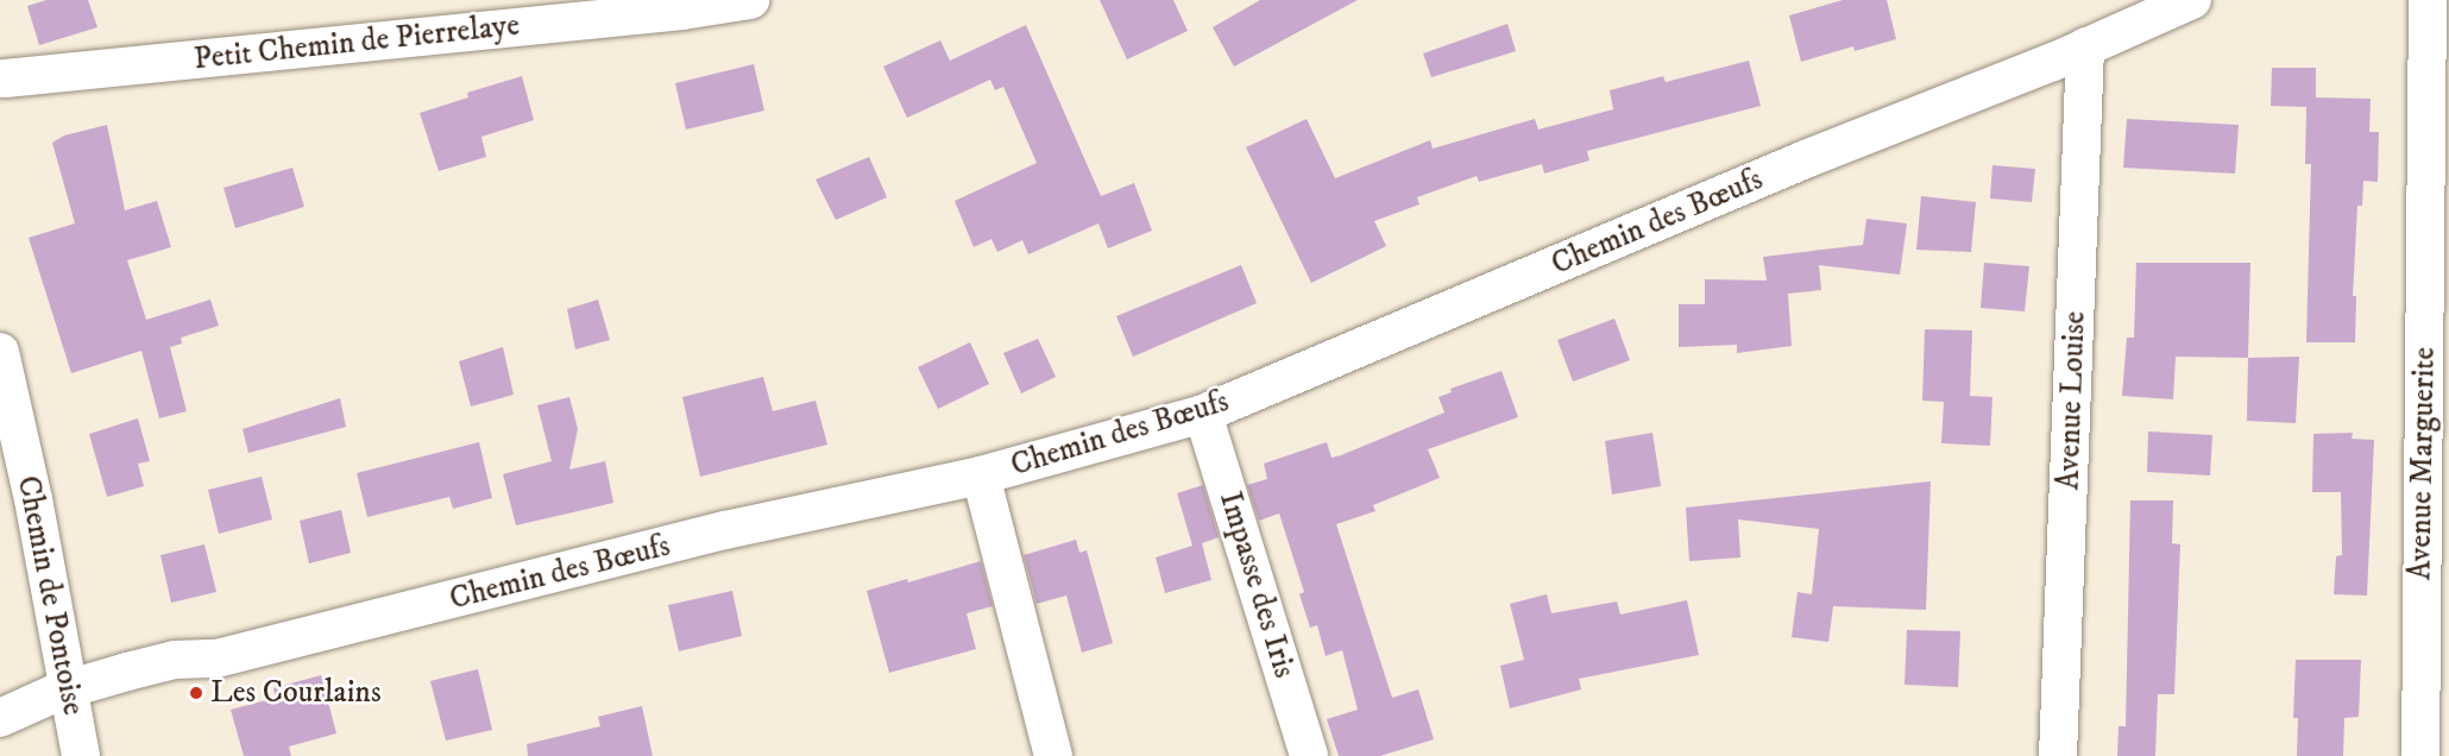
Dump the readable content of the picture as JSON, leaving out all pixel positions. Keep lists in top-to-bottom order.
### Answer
{
  "streets": {
    "street": [
      "Petit Chemin de Pierrelaye",
      "Chemin des Bœufs",
      "Avenue Louise",
      "Avenue Marguerite",
      "Impasse des Iris",
      "Chemin de Pontoise"
    ]
  },
  "crossings": [
    ["Chemin des Bœufs", "Avenue Louise"],
    ["Chemin des Bœufs", "Impasse des Iris"],
    ["Chemin des Bœufs", "Chemin de Pontoise"]
  ],
  "places": ["Les Courlains"]
}
